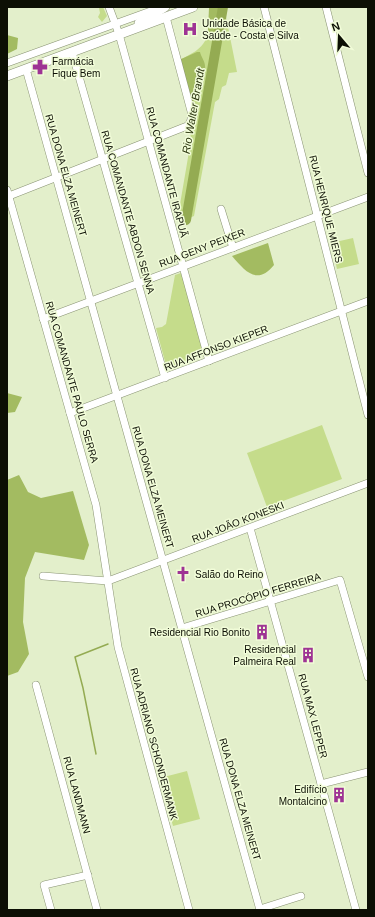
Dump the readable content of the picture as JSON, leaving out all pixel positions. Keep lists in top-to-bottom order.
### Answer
{
  "streets": {
    "street": [
      "RUA COMANDANTE IRAPUÃ",
      "RUA DONA ELZA MEINERT",
      "RUA HENRIQUE MIERS",
      "RUA COMANDANTE ABDON SENNA",
      "RUA GENY PEIXER",
      "RUA AFFONSO KIEPER",
      "RUA COMANDANTE PAULO SERRA",
      "RUA JOÃO KONESKI",
      "RUA PROCÓPIO FERREIRA",
      "RUA MAX LEPPER",
      "RUA ADRIANO SCHONDERMANK",
      "RUA LANDMANN"
    ]
  },
  "crossings": [
    ["RUA COMANDANTE IRAPUÃ", "RUA GENY PEIXER"],
    ["RUA COMANDANTE IRAPUÃ", "RUA AFFONSO KIEPER"],
    ["RUA DONA ELZA MEINERT", "RUA GENY PEIXER"],
    ["RUA DONA ELZA MEINERT", "RUA AFFONSO KIEPER"],
    ["RUA DONA ELZA MEINERT", "RUA JOÃO KONESKI"],
    ["RUA DONA ELZA MEINERT", "RUA PROCÓPIO FERREIRA"],
    ["RUA HENRIQUE MIERS", "RUA GENY PEIXER"],
    ["RUA HENRIQUE MIERS", "RUA AFFONSO KIEPER"],
    ["RUA COMANDANTE ABDON SENNA", "RUA GENY PEIXER"],
    ["RUA COMANDANTE ABDON SENNA", "RUA AFFONSO KIEPER"],
    ["RUA GENY PEIXER", "RUA COMANDANTE PAULO SERRA"],
    ["RUA AFFONSO KIEPER", "RUA COMANDANTE PAULO SERRA"],
    ["RUA COMANDANTE PAULO SERRA", "RUA JOÃO KONESKI"],
    ["RUA COMANDANTE PAULO SERRA", "RUA ADRIANO SCHONDERMANK"],
    ["RUA JOÃO KONESKI", "RUA MAX LEPPER"],
    ["RUA JOÃO KONESKI", "RUA ADRIANO SCHONDERMANK"],
    ["RUA PROCÓPIO FERREIRA", "RUA MAX LEPPER"]
  ],
  "water": ["Rio Walter Brandt"],
  "places": {
    "hospital": ["Unidade Básica de Saúde - Costa e Silva"],
    "pharmacy": ["Farmácia Fique Bem"],
    "church": ["Salão do Reino"],
    "building": ["Residencial Rio Bonito", "Residencial Palmeira Real", "Edifício Montalcino"]
  },
  "north": "top"
}
